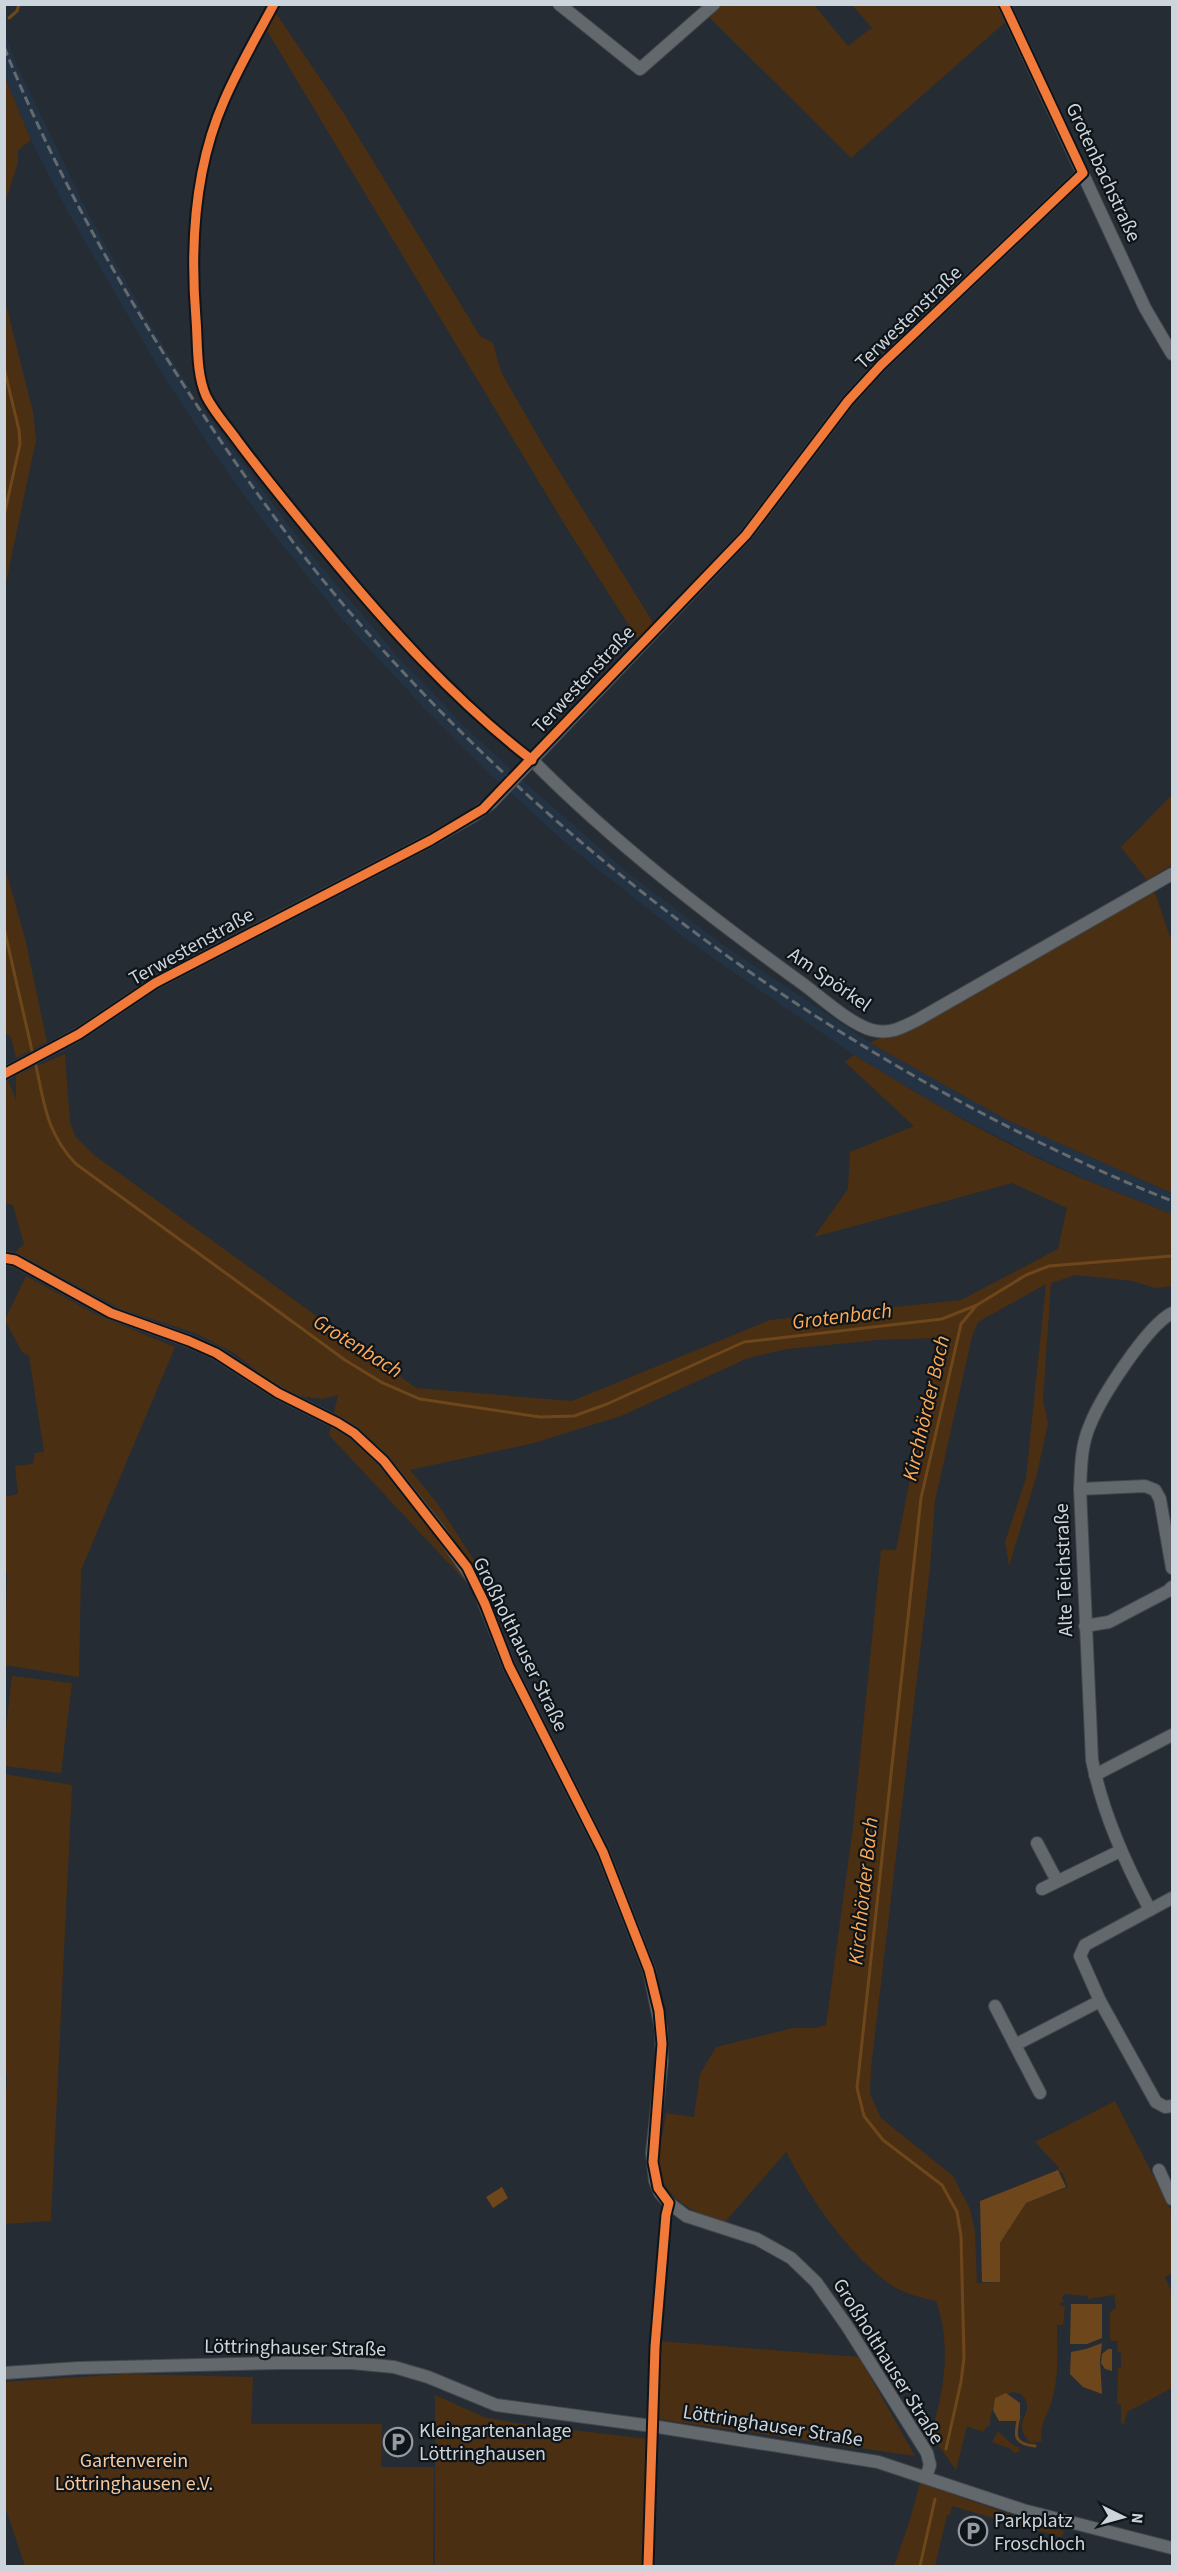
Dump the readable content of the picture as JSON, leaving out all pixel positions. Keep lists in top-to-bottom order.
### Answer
{
  "streets": {
    "street": [
      "Grotenbachstraße",
      "Terwestenstraße",
      "Am Spörkel",
      "Alte Teichstraße",
      "Großholthauser Straße",
      "Löttringhauser Straße"
    ]
  },
  "crossings": [
    ["Grotenbachstraße", "Terwestenstraße"],
    ["Terwestenstraße", "Am Spörkel"],
    ["Großholthauser Straße", "Löttringhauser Straße"]
  ],
  "water": ["Grotenbach", "Kirchhörder Bach"],
  "parks": ["Gartenverein Löttringhausen e.V."],
  "places": {
    "parking": ["Kleingartenanlage Löttringhausen", "Parkplatz Froschloch"]
  },
  "north": "right"
}
